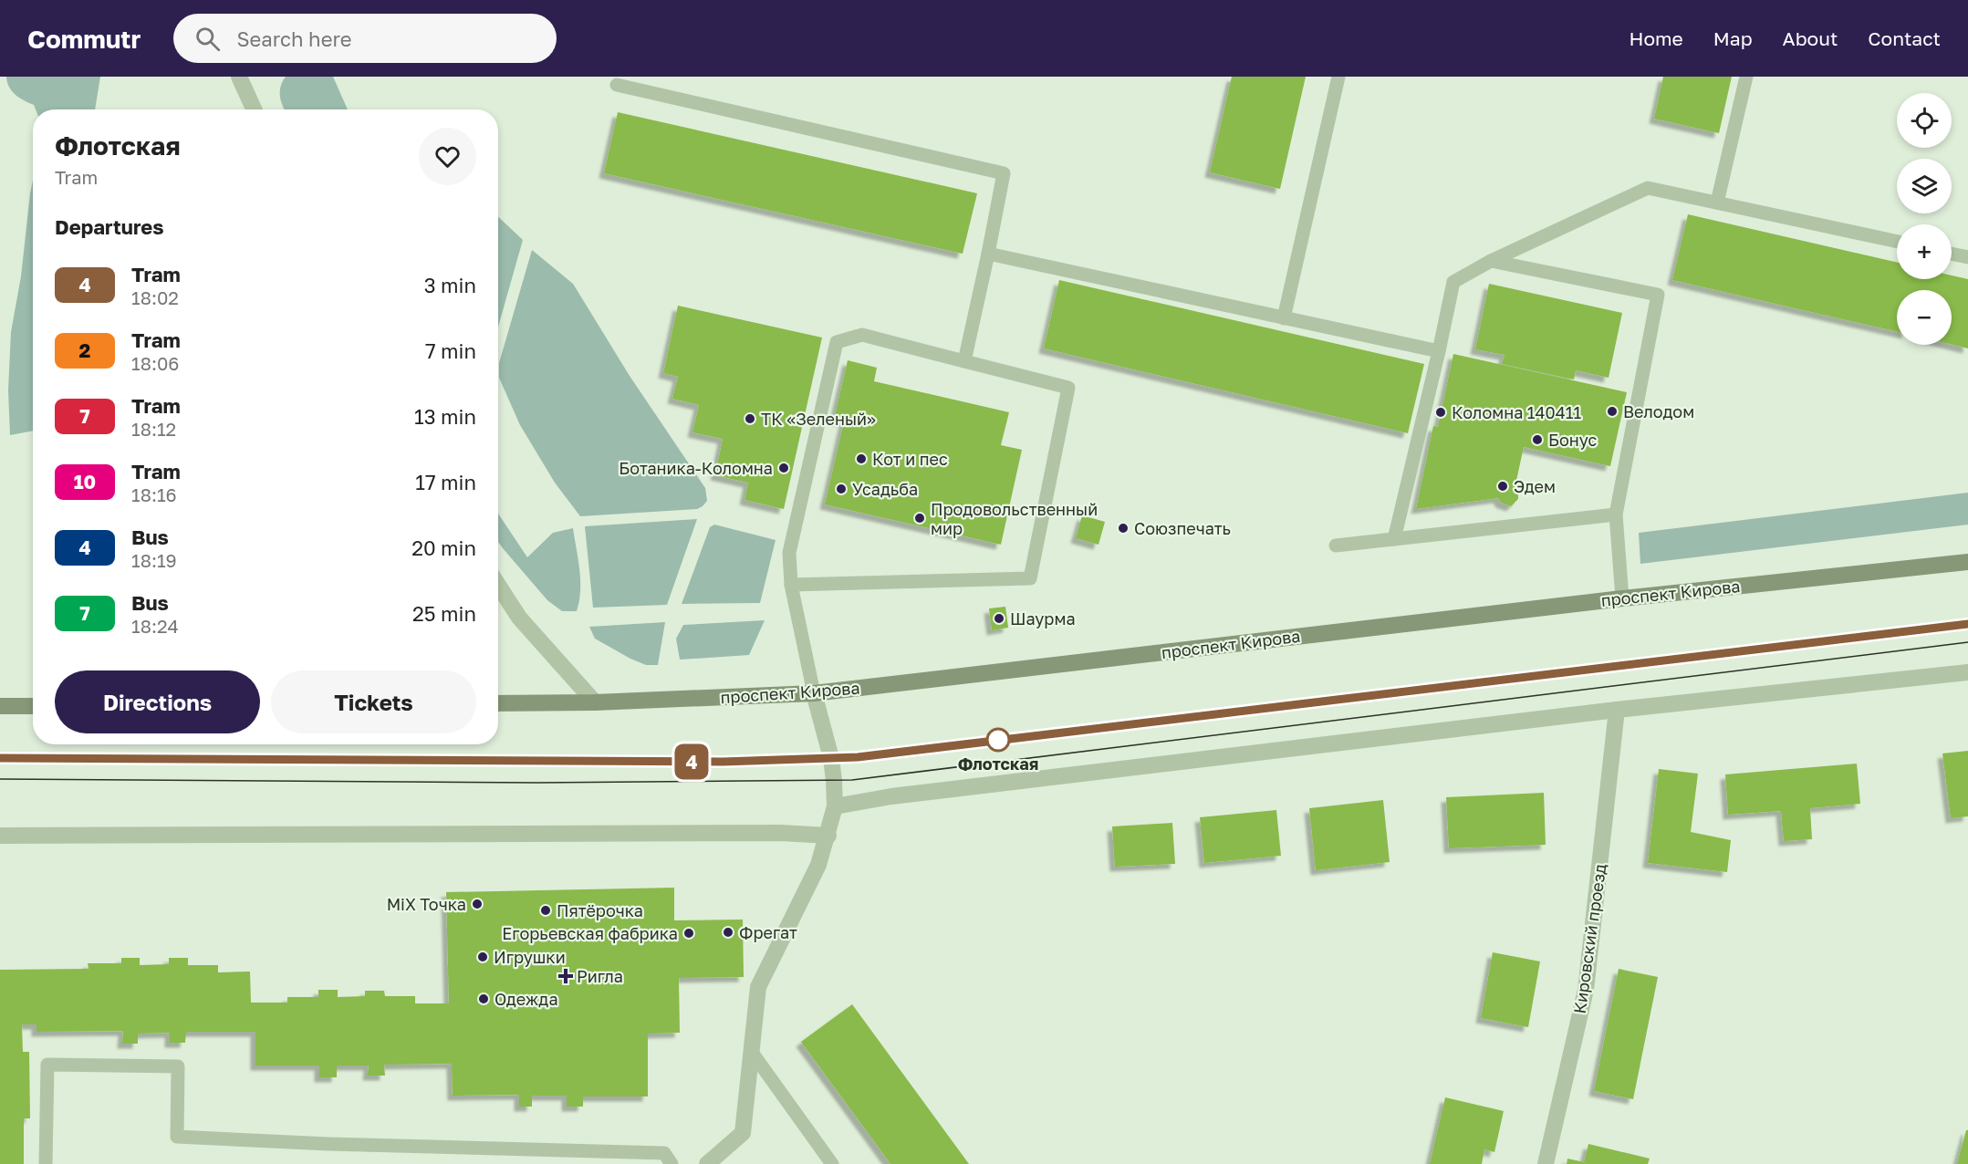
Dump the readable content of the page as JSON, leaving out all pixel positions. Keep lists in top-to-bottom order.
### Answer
{
  "streets": {
    "main road": ["проспект Кирова"],
    "street": ["Кировский проезд"]
  },
  "places": {
    "other": [
      "Велодом",
      "Коломна 140411",
      "ТК «Зеленый»",
      "Бонус",
      "Кот и пес",
      "Ботаника-Коломна",
      "Эдем",
      "Усадьба",
      "Продовольственный мир",
      "Союзпечать",
      "Шаурма",
      "Флотская",
      "MiX Точка",
      "Пятёрочка",
      "Фрегат",
      "Егорьевская фабрика",
      "Игрушки",
      "Одежда"
    ],
    "health": ["Ригла"]
  },
  "lines": ["tram line 4"],
  "page": {
    "header": "Commutr",
    "search": "Search here",
    "nav": [
      "Home",
      "Map",
      "About",
      "Contact"
    ],
    "on_map": "4",
    "map_buttons": ["+", "−"],
    "heading": [
      ["Флотская", "Tram"],
      "Departures"
    ],
    "list": [
      {
        "mark": "4",
        "name": "Tram",
        "note": "18:02",
        "value": "3 min"
      },
      {
        "mark": "2",
        "name": "Tram",
        "note": "18:06",
        "value": "7 min"
      },
      {
        "mark": "7",
        "name": "Tram",
        "note": "18:12",
        "value": "13 min"
      },
      {
        "mark": "10",
        "name": "Tram",
        "note": "18:16",
        "value": "17 min"
      },
      {
        "mark": "4",
        "name": "Bus",
        "note": "18:19",
        "value": "20 min"
      },
      {
        "mark": "7",
        "name": "Bus",
        "note": "18:24",
        "value": "25 min"
      }
    ],
    "buttons": ["Directions", "Tickets"]
  }
}
